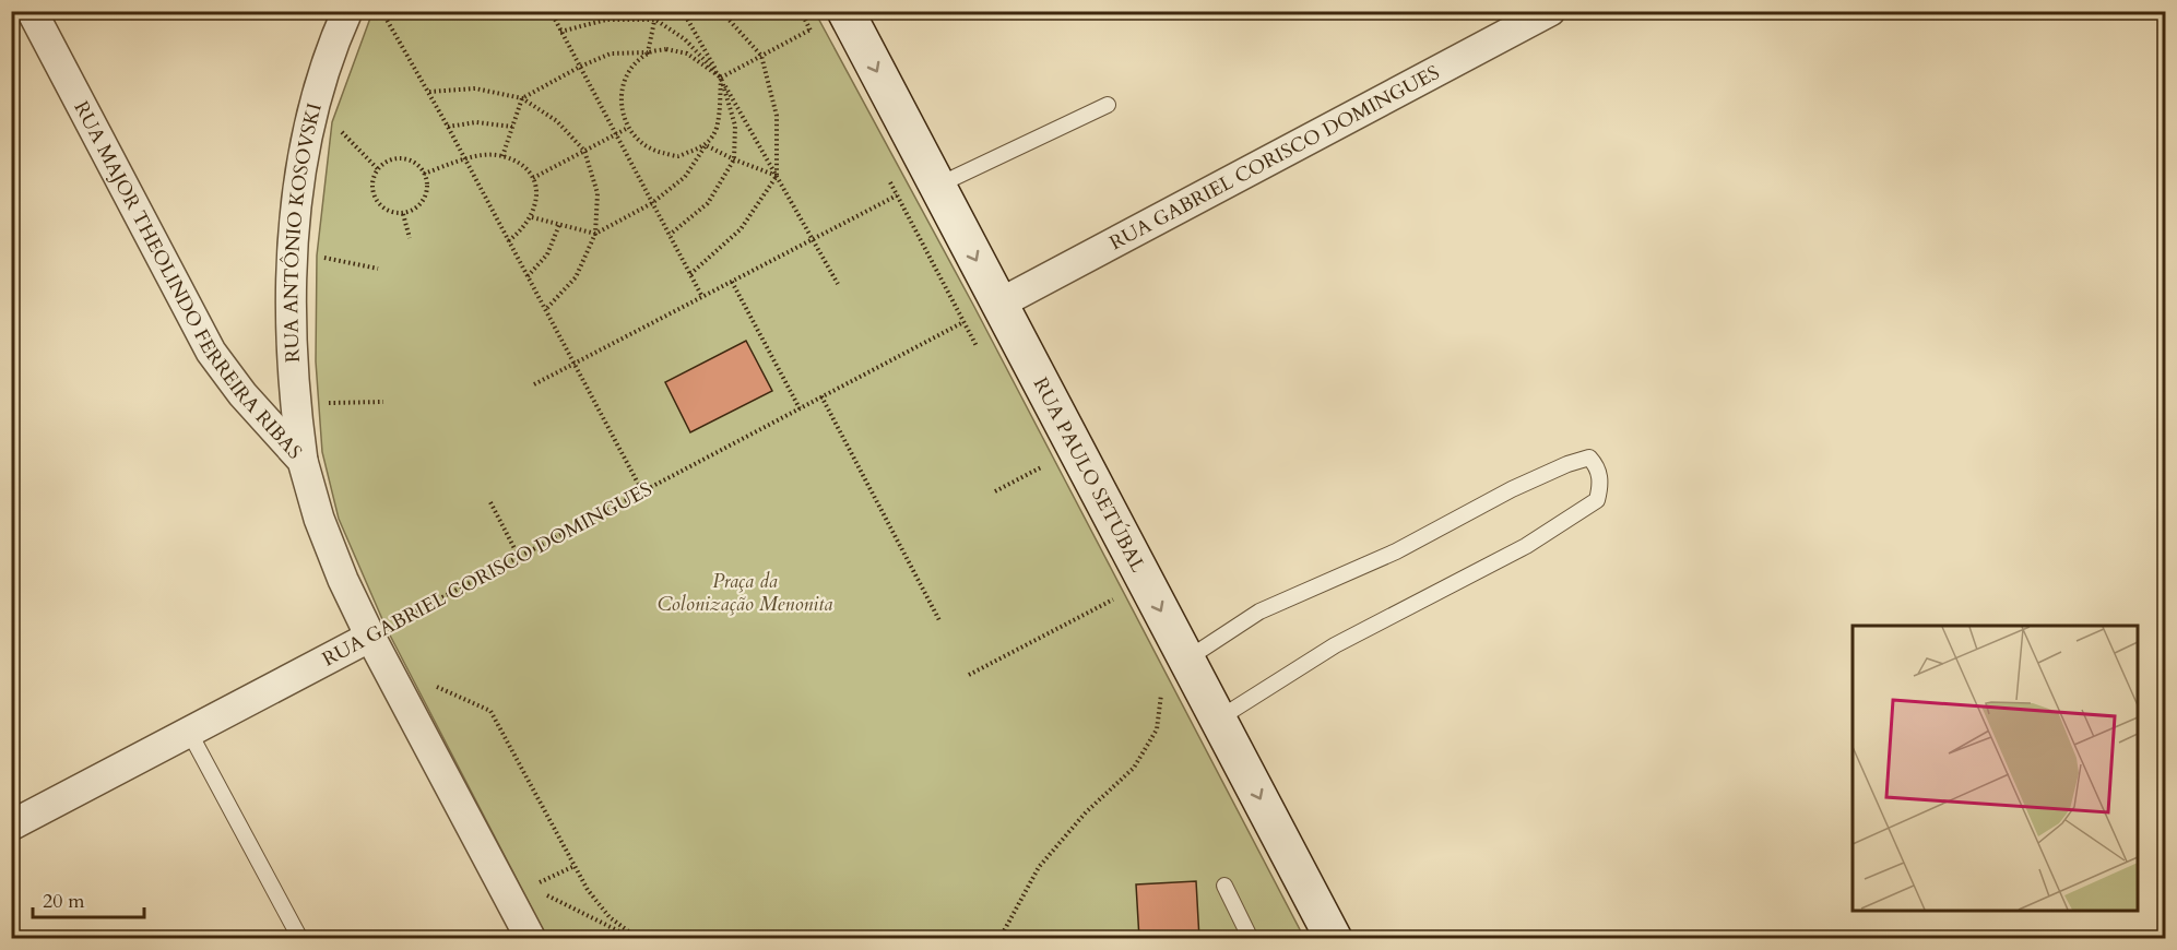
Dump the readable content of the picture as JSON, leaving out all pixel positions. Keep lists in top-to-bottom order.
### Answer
{
  "streets": {
    "main road": ["RUA PAULO SETÚBAL"],
    "street": ["RUA GABRIEL CORISCO DOMINGUES", "RUA ANTÔNIO KOSOVSKI", "RUA MAJOR THEOLINDO FERREIRA RIBAS"]
  },
  "crossings": [
    ["RUA GABRIEL CORISCO DOMINGUES", "RUA MAJOR THEOLINDO FERREIRA RIBAS"],
    ["RUA GABRIEL CORISCO DOMINGUES", "RUA PAULO SETÚBAL"],
    ["RUA ANTÔNIO KOSOVSKI", "RUA MAJOR THEOLINDO FERREIRA RIBAS"]
  ],
  "one_way": ["RUA PAULO SETÚBAL"],
  "parks": ["Praça da Colonização Menonita"],
  "scale_bar": "20 m"
}
